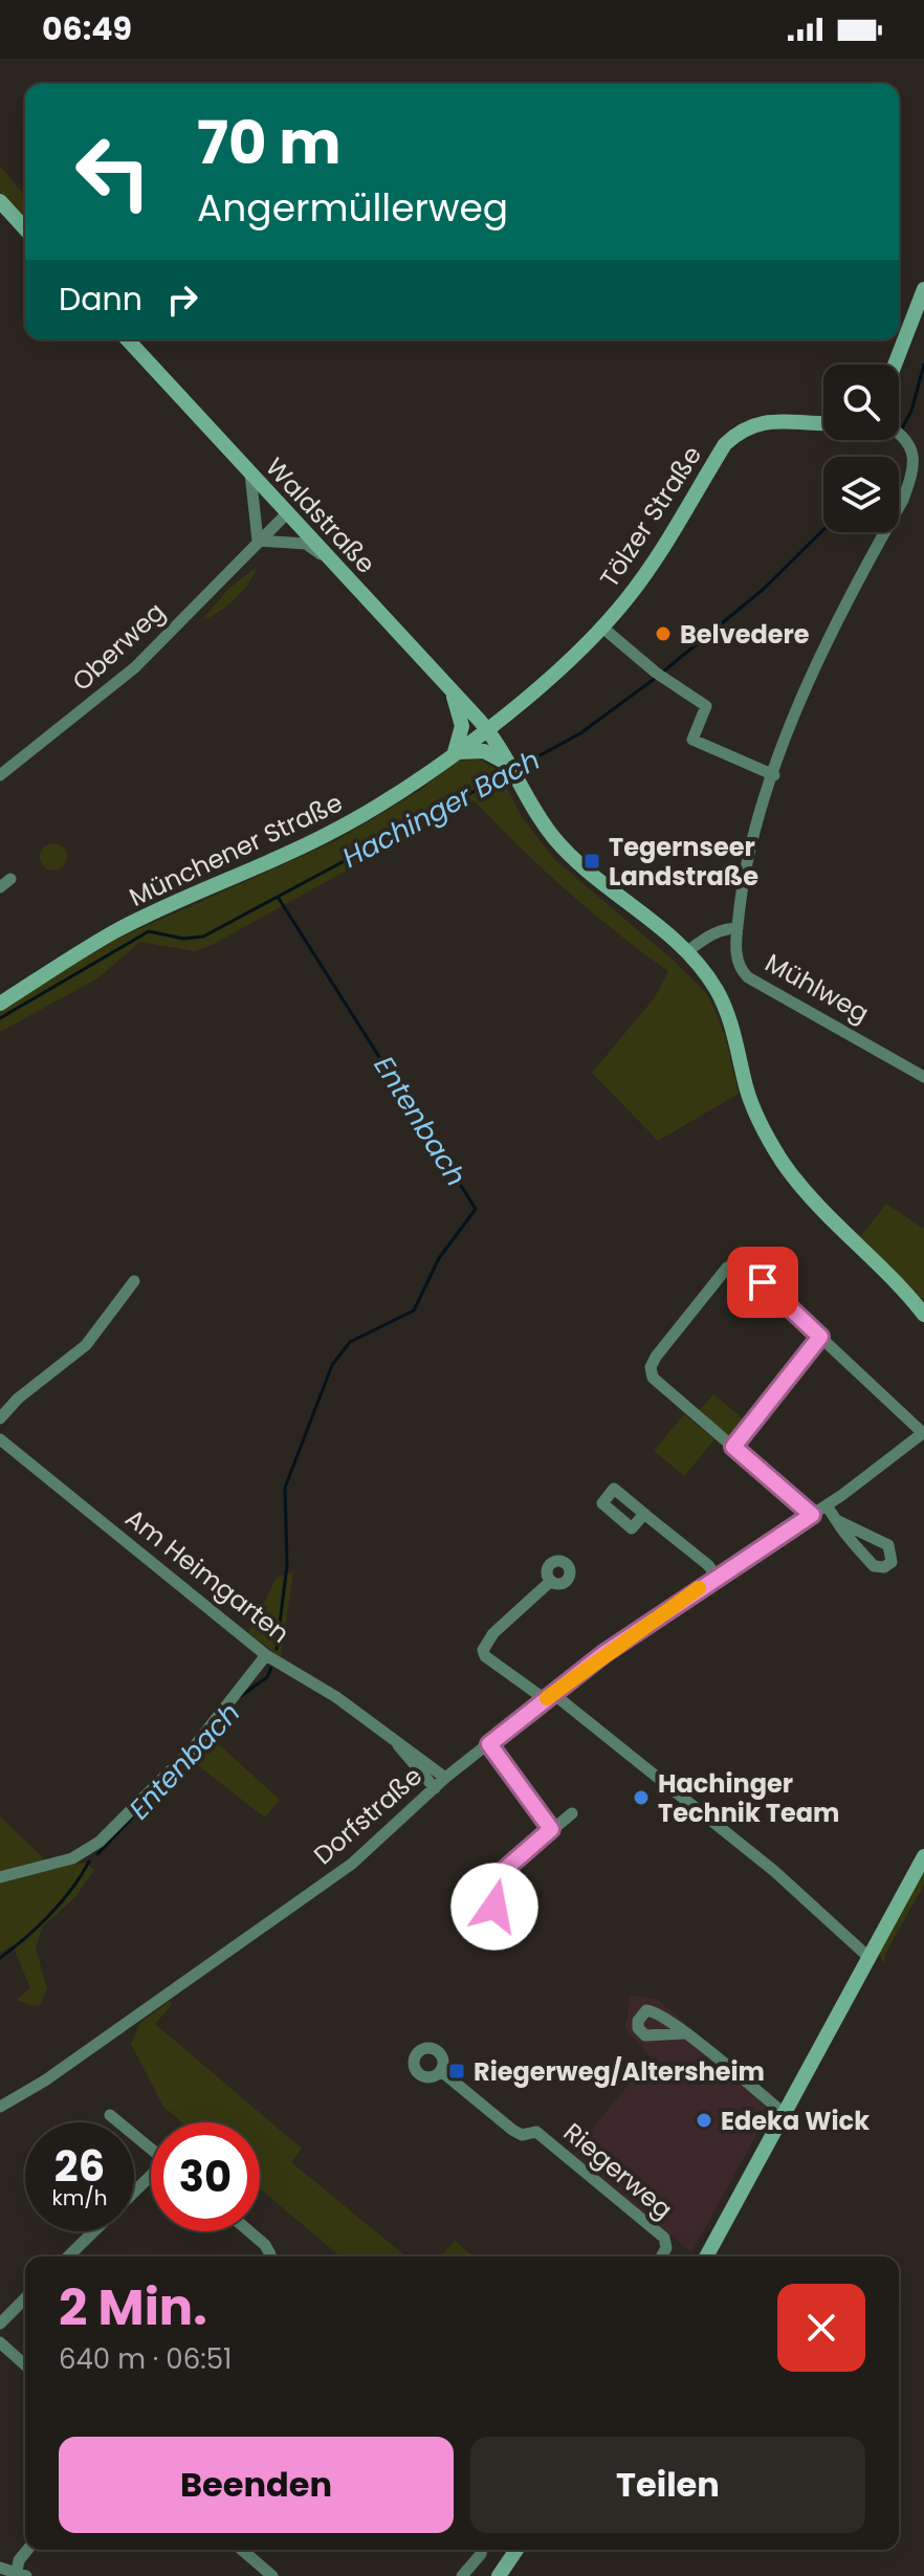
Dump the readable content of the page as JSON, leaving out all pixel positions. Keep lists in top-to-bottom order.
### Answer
{
  "streets": {
    "main road": ["Waldstraße", "Tölzer Straße", "Münchener Straße"],
    "street": [
      "Oberweg",
      "Mühlweg",
      "Am Heimgarten",
      "Dorfstraße",
      "Riegerweg"
    ]
  },
  "crossings": [
    ["Waldstraße", "Tölzer Straße"],
    ["Waldstraße", "Oberweg"],
    ["Waldstraße", "Münchener Straße"],
    ["Tölzer Straße", "Münchener Straße"],
    ["Am Heimgarten", "Dorfstraße"]
  ],
  "water": ["Hachinger Bach", "Entenbach"],
  "places": {
    "other": ["Belvedere", "Hachinger Technik Team", "Edeka Wick"],
    "transit": ["Tegernseer Landstraße", "Riegerweg/Altersheim"]
  },
  "page": {
    "status": "06:49",
    "turn": ["70 m", "Angermüllerweg"],
    "then": "Dann",
    "speed": "26 km/h",
    "limit": "30",
    "heading": ["2 Min.", "640 m · 06:51"],
    "buttons": ["Beenden", "Teilen"]
  }
}
